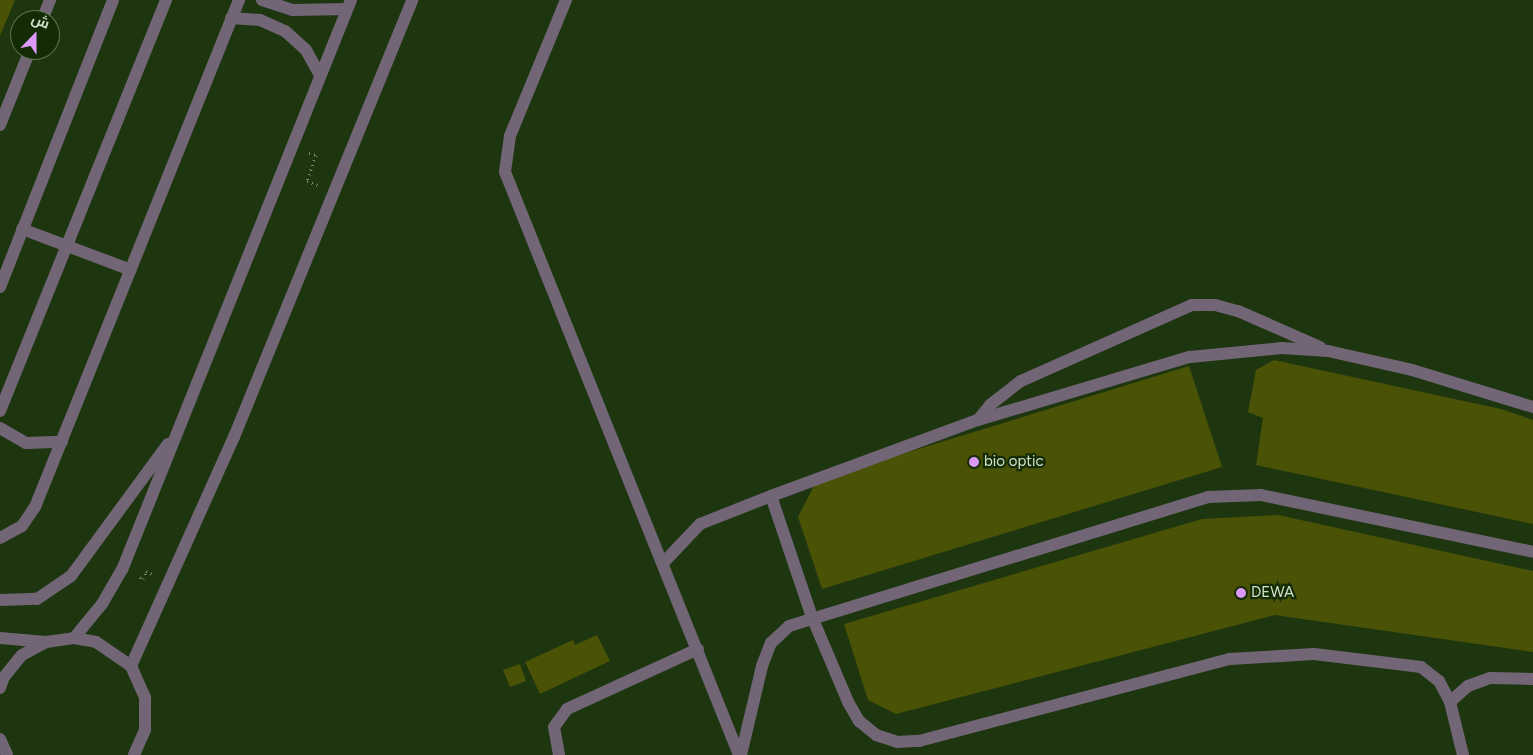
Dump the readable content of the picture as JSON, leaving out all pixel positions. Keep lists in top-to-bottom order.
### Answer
{
  "places": ["bio optic", "DEWA"],
  "north": "top"
}
